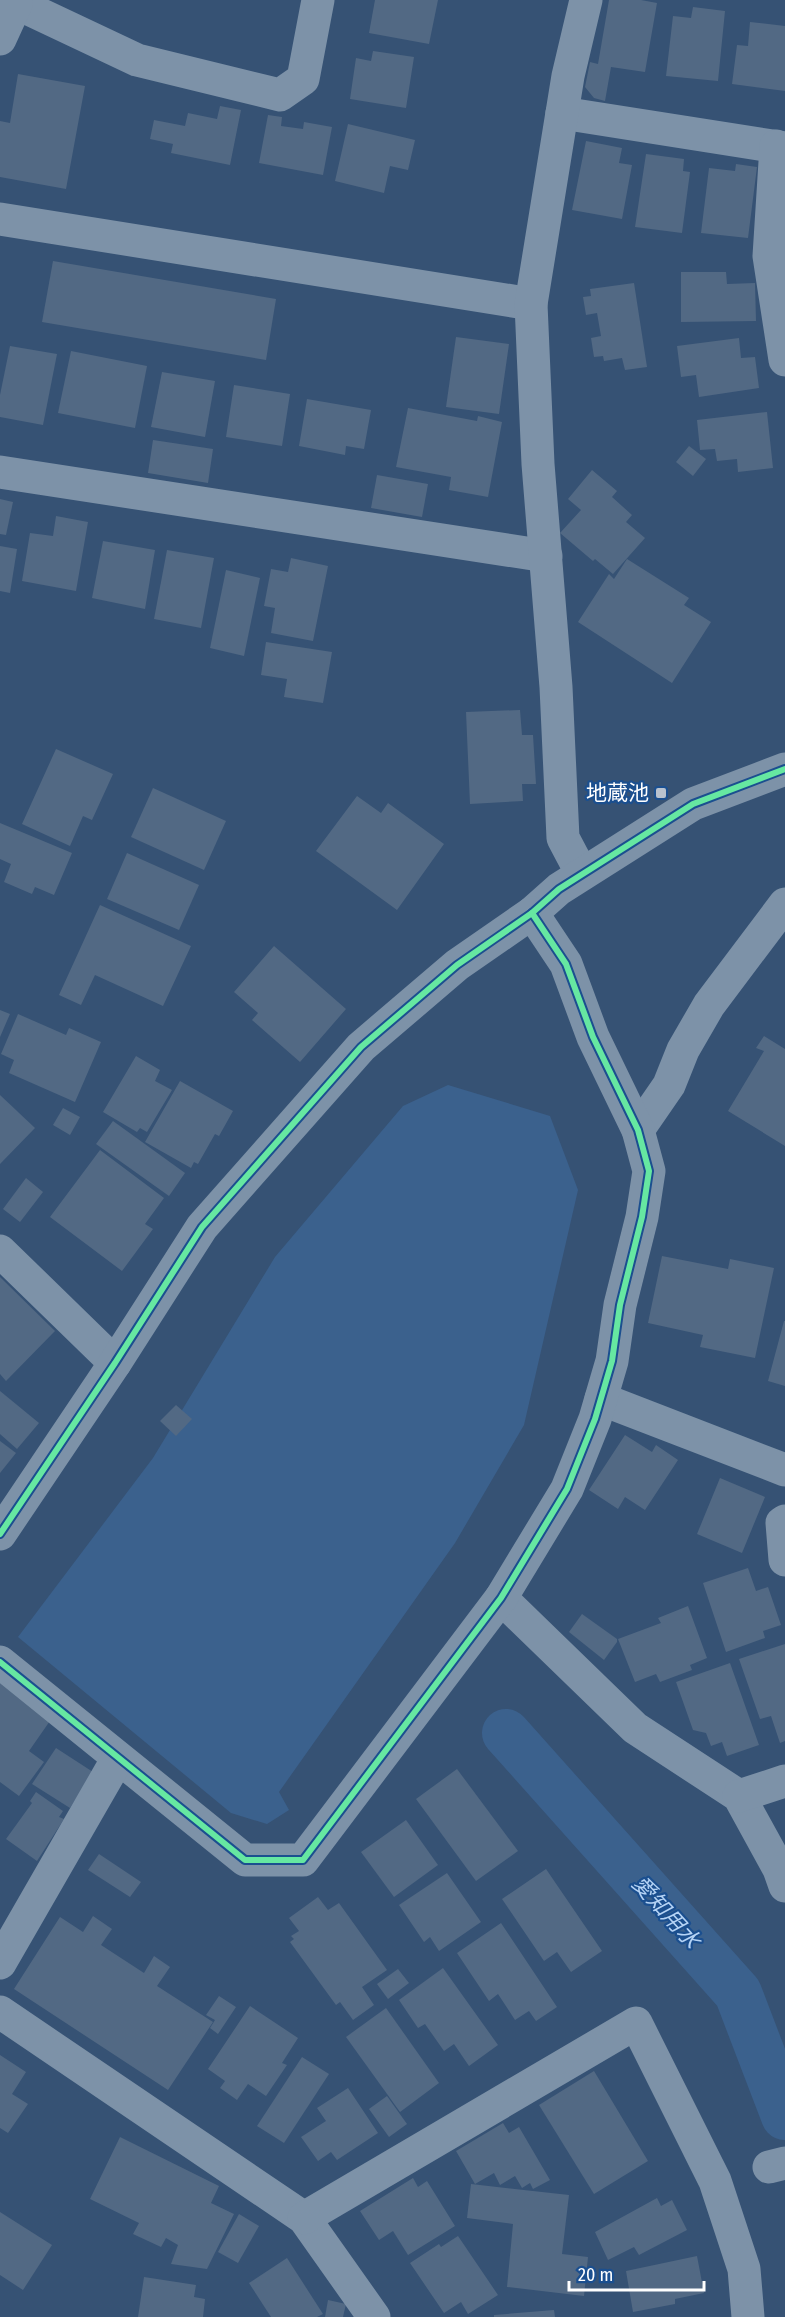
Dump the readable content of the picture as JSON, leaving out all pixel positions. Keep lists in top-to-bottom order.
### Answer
{
  "water": ["愛知用水"],
  "places": {
    "transit": ["地蔵池"]
  },
  "scale_bar": "20 m"
}
